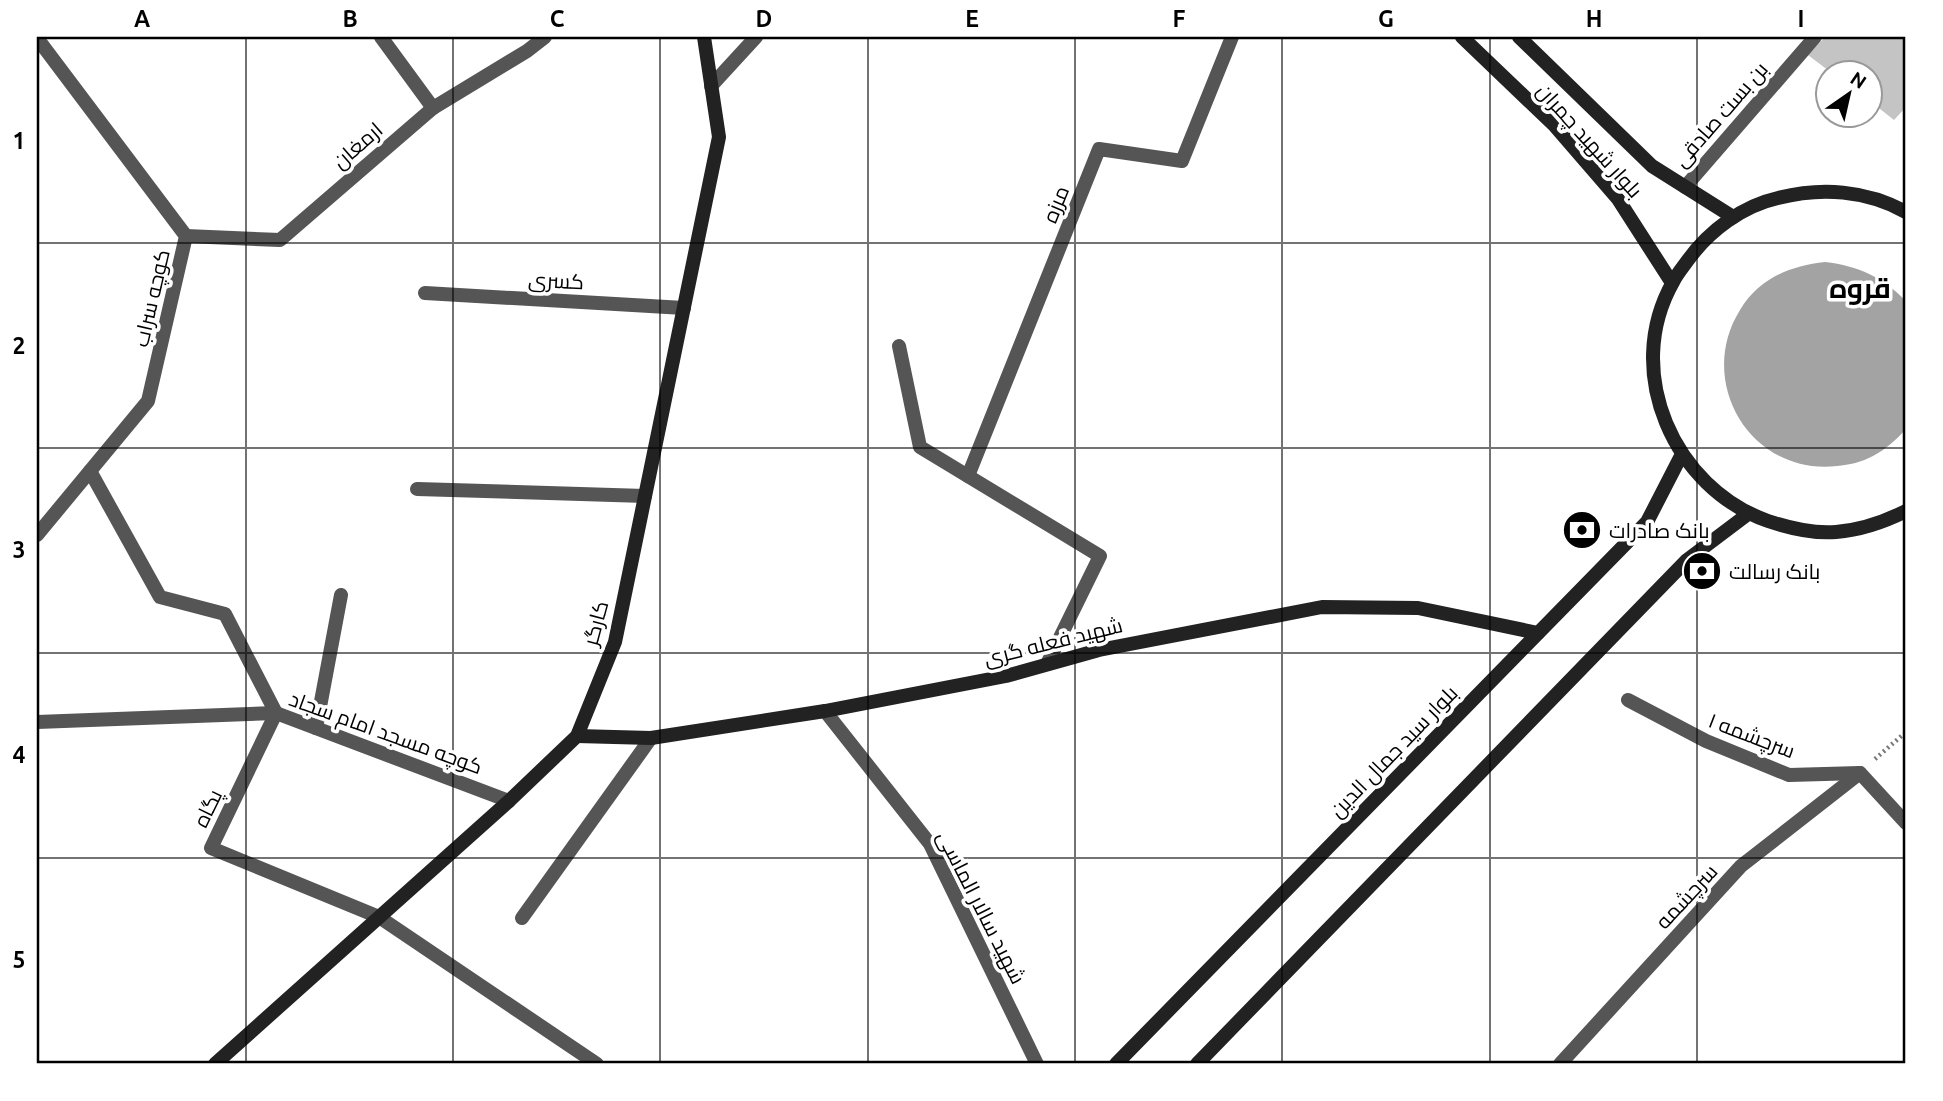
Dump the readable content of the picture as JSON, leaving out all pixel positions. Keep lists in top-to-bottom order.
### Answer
{
  "streets": {
    "main road": [
      "بلوار شهید چمران",
      "کارگر",
      "شهید فعله گری",
      "بلوار سید جمال الدین"
    ],
    "street": [
      "بن بست صادقی",
      "ارمغان",
      "مرزه",
      "کسری",
      "کوچه سراب",
      "کوچه مسجد امام سجاد",
      "سرچشمه ۱",
      "پگاه",
      "سرچشمه",
      "شهید سالار الماسی"
    ]
  },
  "crossings": [
    ["بن بست صادقی", "بلوار شهید چمران"],
    ["ارمغان", "کوچه سراب"],
    ["کسری", "کارگر"],
    ["کارگر", "شهید فعله گری"],
    ["کارگر", "کوچه مسجد امام سجاد"],
    ["کارگر", "پگاه"],
    ["شهید فعله گری", "بلوار سید جمال الدین"],
    ["شهید فعله گری", "شهید سالار الماسی"],
    ["کوچه مسجد امام سجاد", "پگاه"],
    ["سرچشمه ۱", "سرچشمه"]
  ],
  "districts": ["قروه"],
  "places": {
    "bank": ["بانک صادرات", "بانک رسالت"]
  },
  "north": "top right",
  "grid": {
    "columns": [
      "A",
      "B",
      "C",
      "D",
      "E",
      "F",
      "G",
      "H",
      "I"
    ],
    "rows": [
      "1",
      "2",
      "3",
      "4",
      "5"
    ]
  }
}
